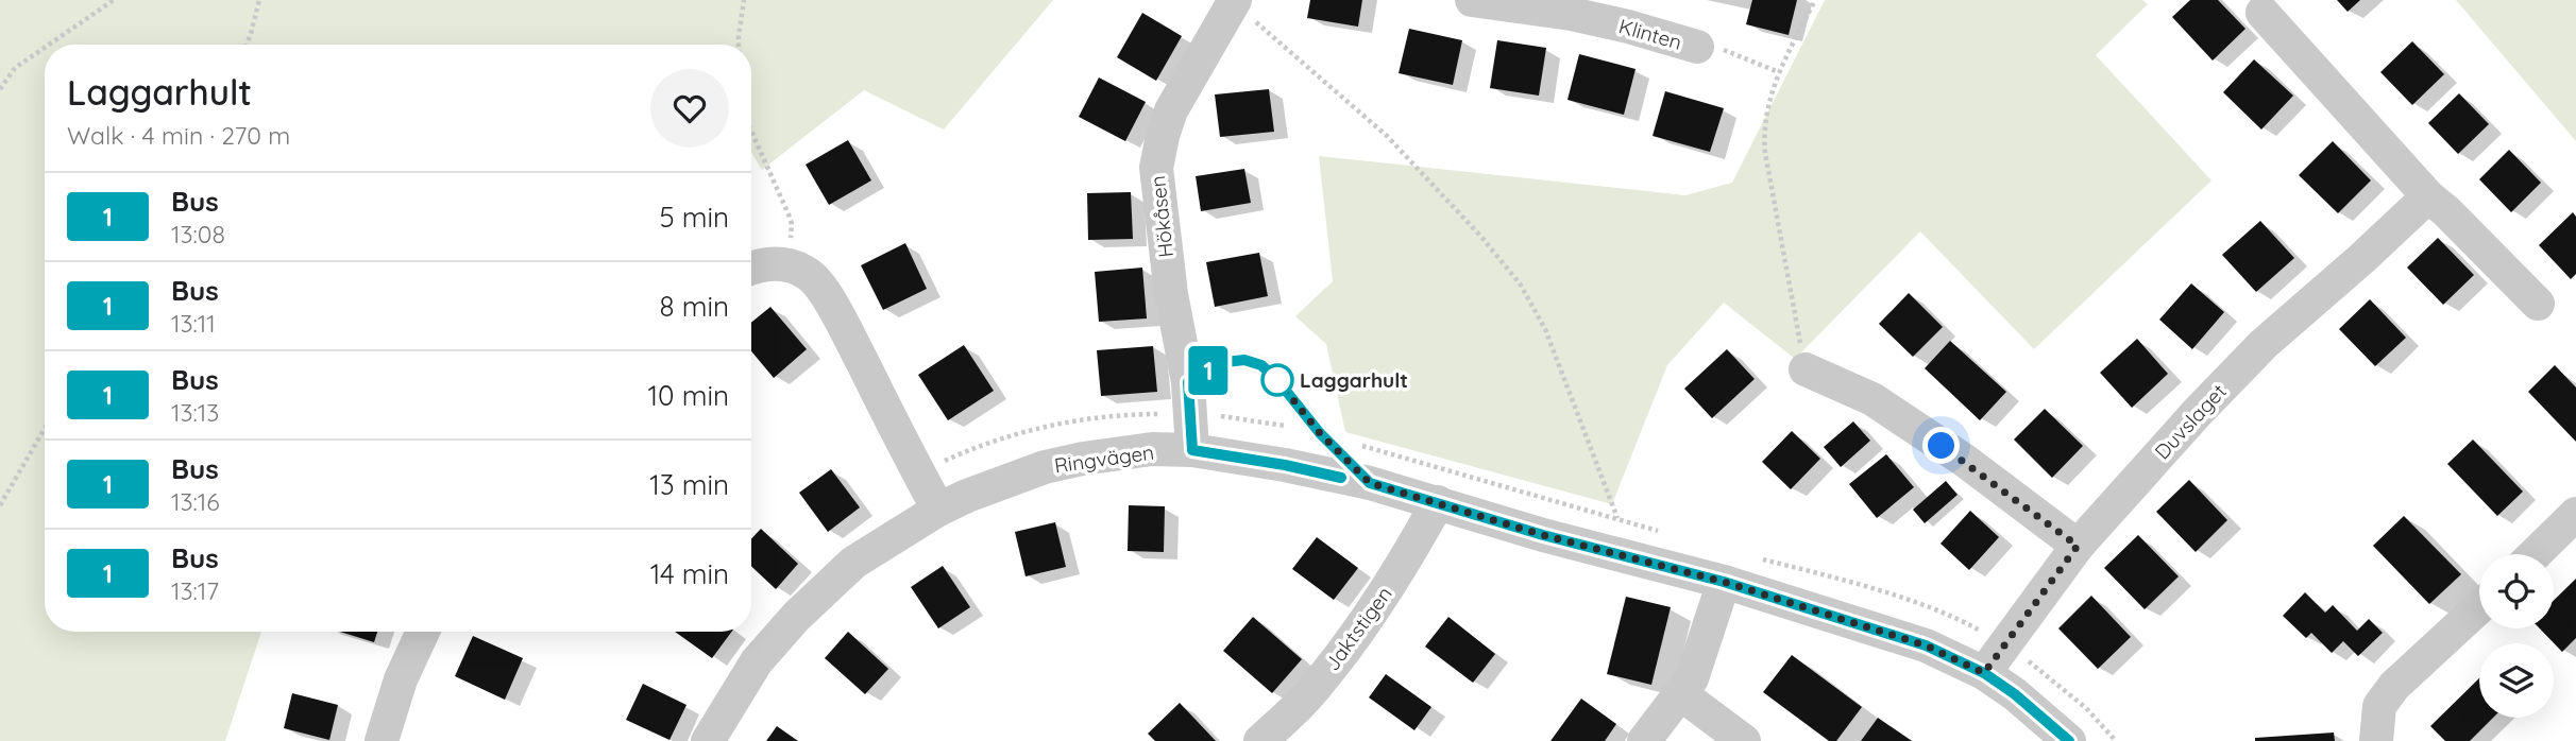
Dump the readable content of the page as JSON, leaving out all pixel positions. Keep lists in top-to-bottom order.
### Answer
{
  "streets": {
    "street": [
      "Klinten",
      "Hökåsen",
      "Duvslaget",
      "Ringvägen",
      "Jaktstigen"
    ]
  },
  "crossings": [
    ["Hökåsen", "Ringvägen"],
    ["Duvslaget", "Ringvägen"],
    ["Ringvägen", "Jaktstigen"]
  ],
  "places": ["Laggarhult"],
  "lines": ["bus line 1"],
  "page": {
    "on_map": "1",
    "heading": ["Laggarhult", "Walk · 4 min · 270 m"],
    "list": [
      {
        "mark": "1",
        "name": "Bus",
        "note": "13:08",
        "value": "5 min"
      },
      {
        "mark": "1",
        "name": "Bus",
        "note": "13:11",
        "value": "8 min"
      },
      {
        "mark": "1",
        "name": "Bus",
        "note": "13:13",
        "value": "10 min"
      },
      {
        "mark": "1",
        "name": "Bus",
        "note": "13:16",
        "value": "13 min"
      },
      {
        "mark": "1",
        "name": "Bus",
        "note": "13:17",
        "value": "14 min"
      }
    ]
  }
}
